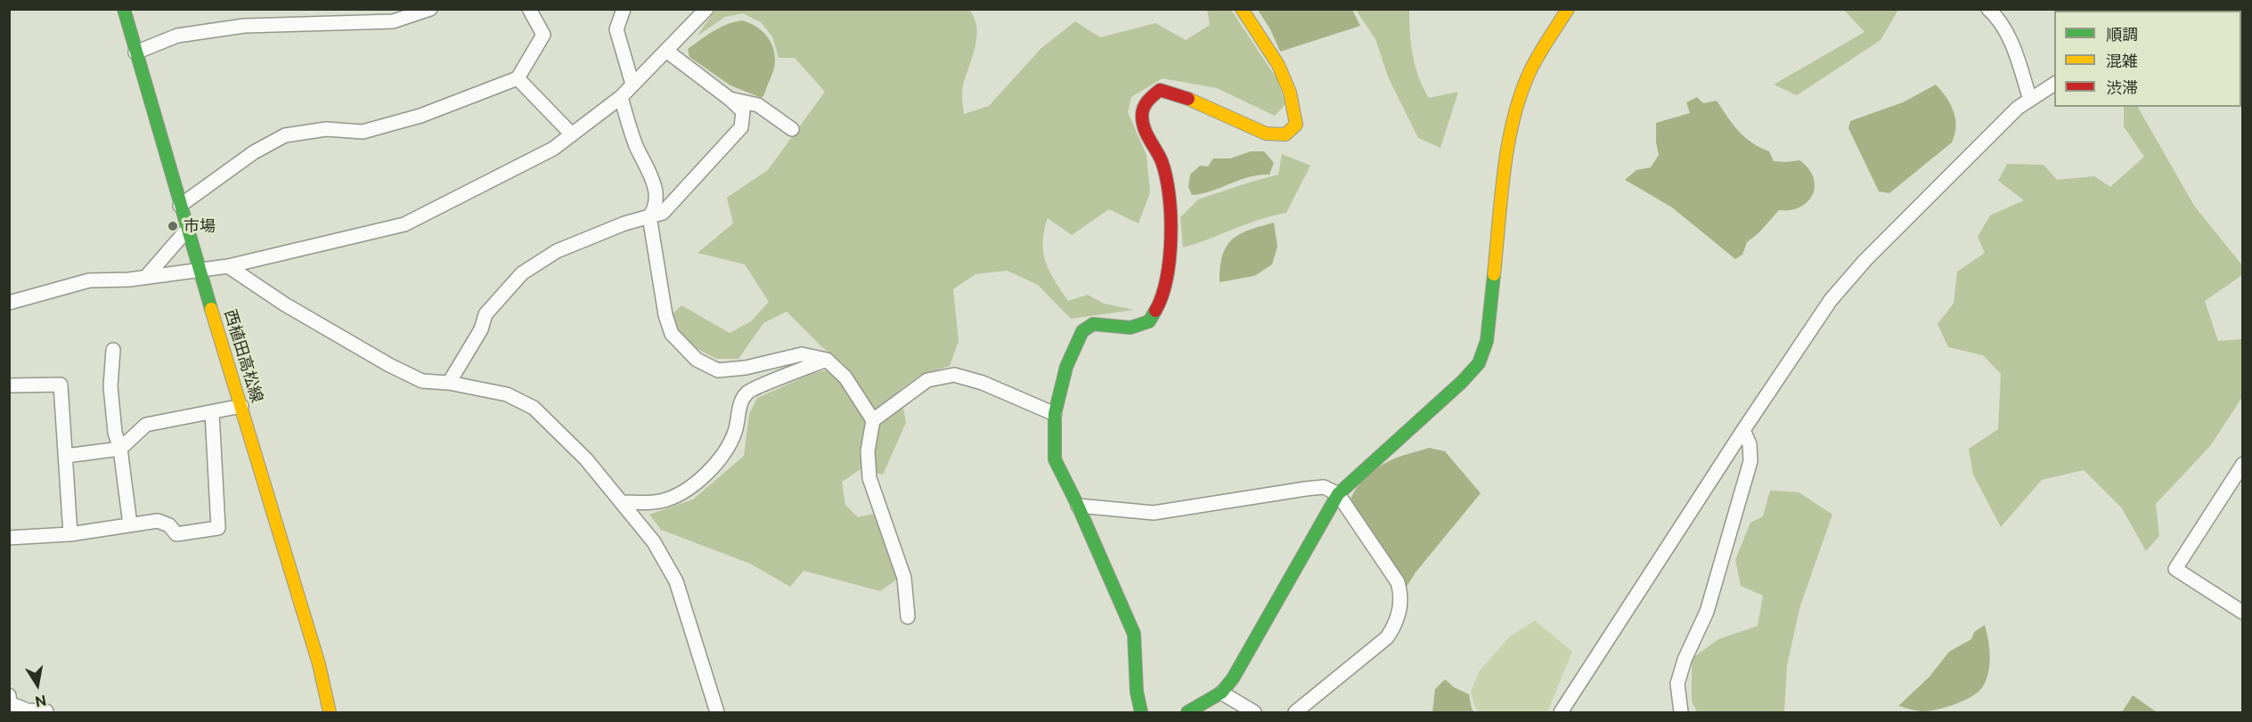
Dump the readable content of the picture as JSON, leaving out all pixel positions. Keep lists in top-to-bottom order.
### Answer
{
  "streets": {
    "street": ["西植田高松線"]
  },
  "places": ["市場"],
  "legend": ["順調", "混雑", "渋滞"],
  "north": "bottom"
}
